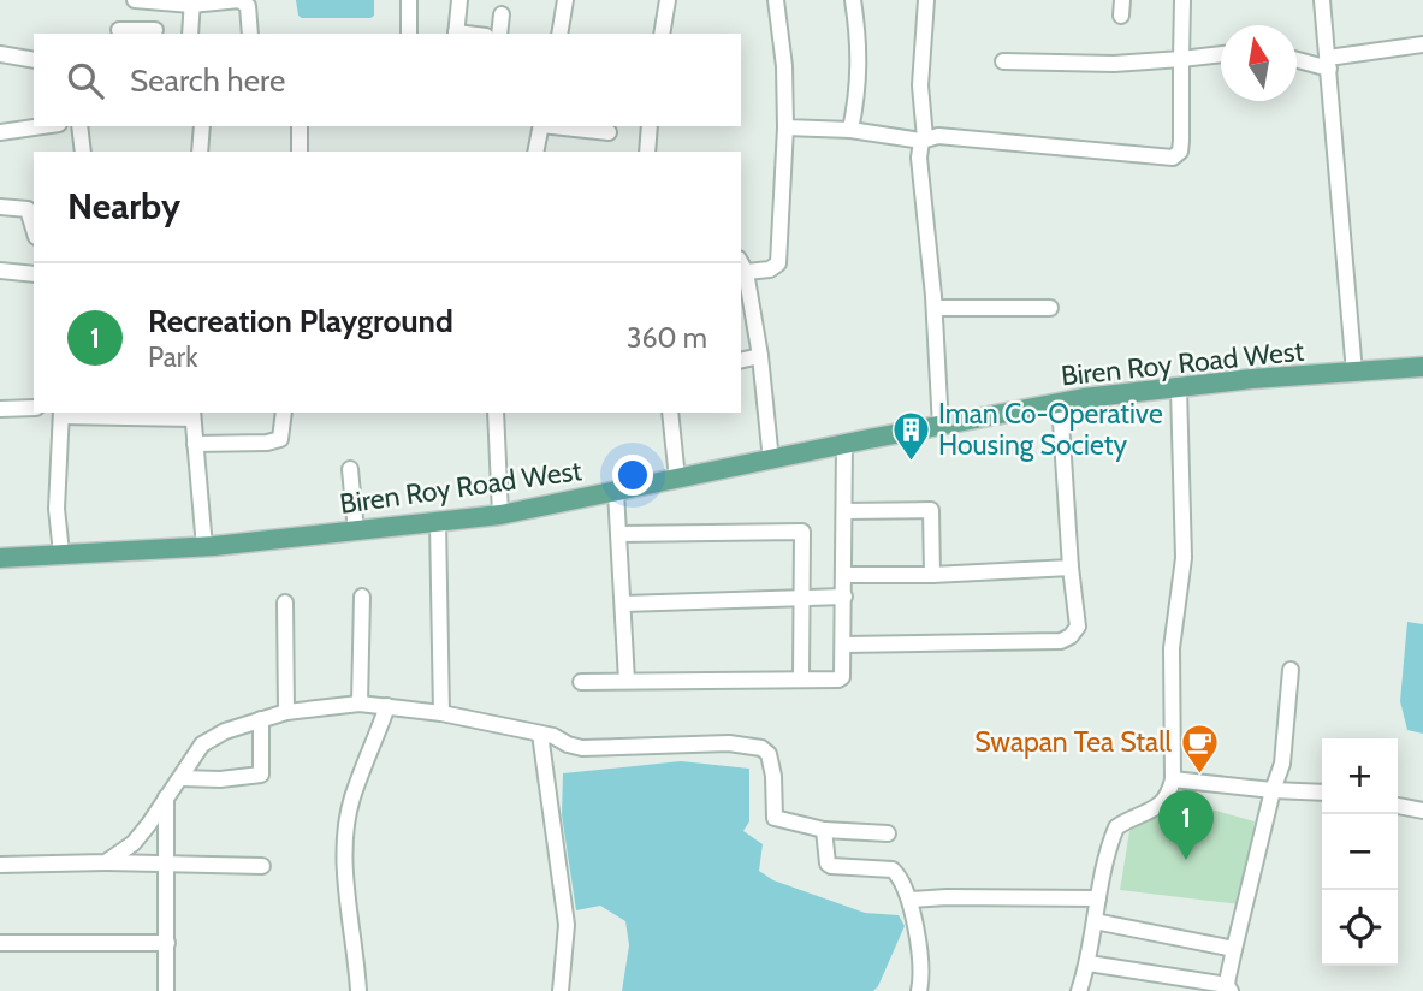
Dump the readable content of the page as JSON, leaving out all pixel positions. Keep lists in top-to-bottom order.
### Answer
{
  "streets": {
    "main road": ["Biren Roy Road West"]
  },
  "places": {
    "building": ["Iman Co-Operative Housing Society"],
    "cafe": ["Swapan Tea Stall"]
  },
  "north": "top",
  "page": {
    "search": "Search here",
    "heading": "Nearby",
    "list": [
      {
        "mark": "1",
        "name": "Recreation Playground",
        "note": "Park",
        "value": "360 m"
      }
    ],
    "map_buttons": ["+", "−"],
    "pins": "1"
  }
}
